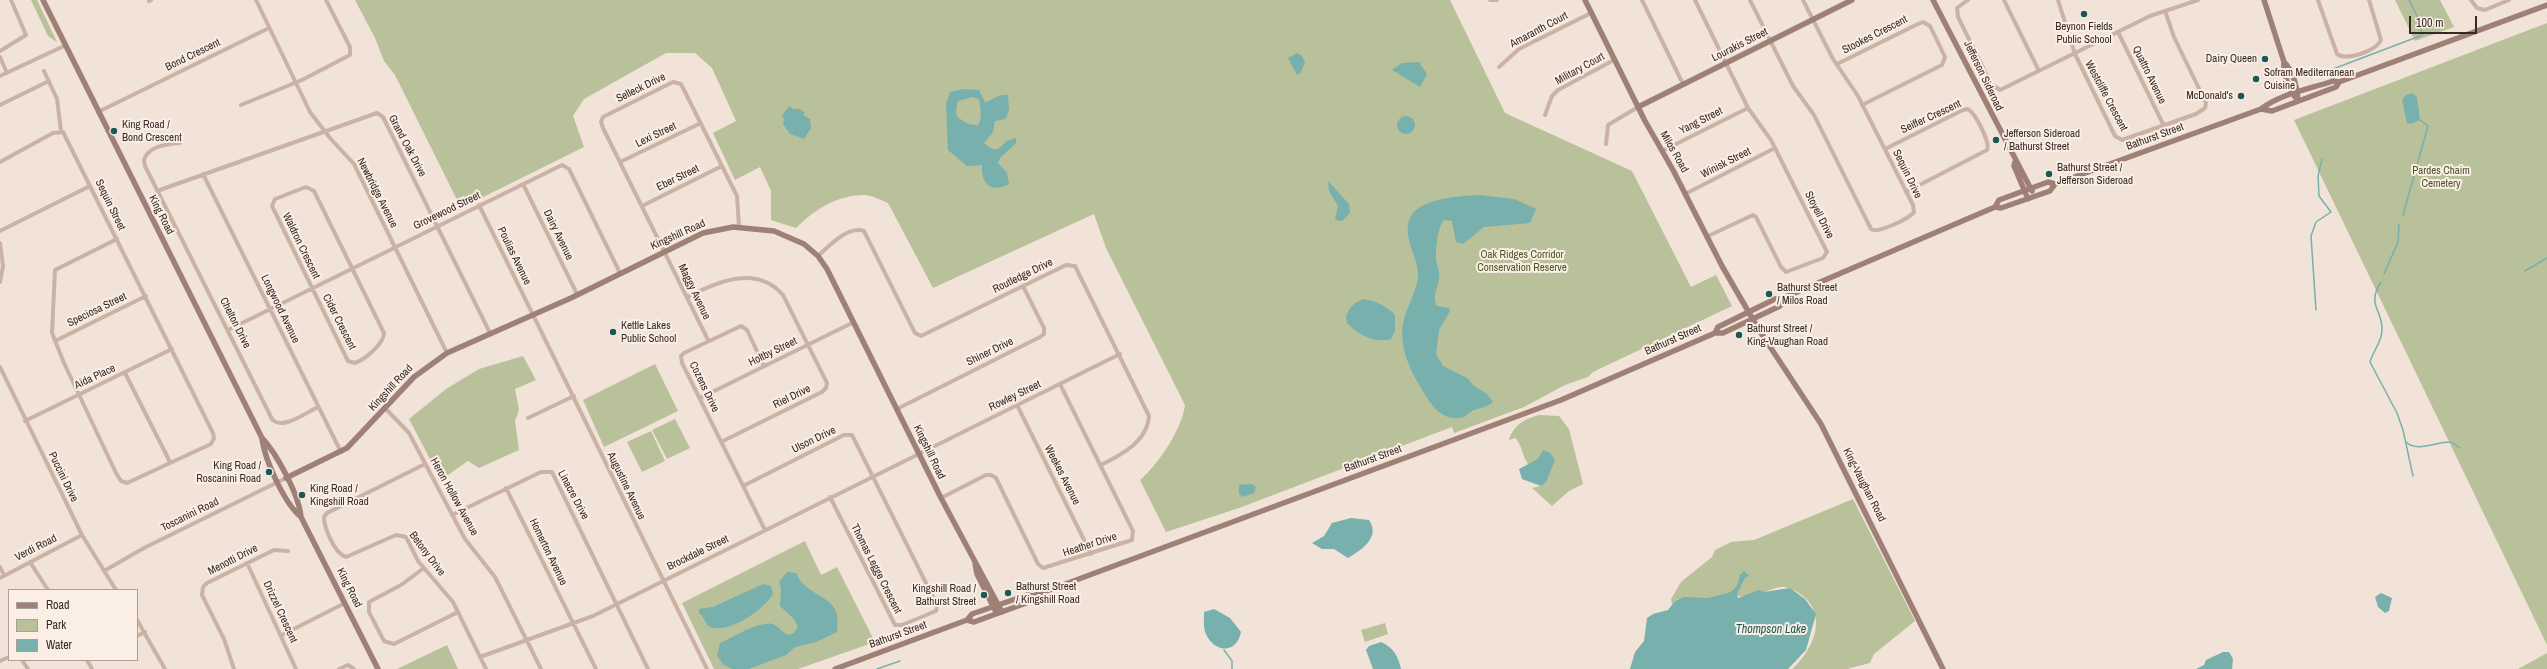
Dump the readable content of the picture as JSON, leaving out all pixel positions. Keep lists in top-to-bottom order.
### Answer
{
  "streets": {
    "main road": [
      "Lourakis Street",
      "Jefferson Sideroad",
      "Bathurst Street",
      "Milos Road",
      "King Road",
      "Kingshill Road",
      "King-Vaughan Road"
    ],
    "street": [
      "Amaranth Court",
      "Stookes Crescent",
      "Bond Crescent",
      "Military Court",
      "Quattro Avenue",
      "Selleck Drive",
      "Westcliffe Crescent",
      "Seiffer Crescent",
      "Yang Street",
      "Lexi Street",
      "Grand Oak Drive",
      "Winisk Street",
      "Sequin Drive",
      "Eber Street",
      "Newbridge Avenue",
      "Sequin Street",
      "Grovewood Street",
      "Stoyell Drive",
      "Dairy Avenue",
      "Waldron Crescent",
      "Poulias Avenue",
      "Routledge Drive",
      "Maggy Avenue",
      "Longwood Avenue",
      "Speciosa Street",
      "Cider Crescent",
      "Chelton Drive",
      "Holtby Street",
      "Shiner Drive",
      "Aida Place",
      "Cozens Drive",
      "Rowley Street",
      "Riel Drive",
      "Ulson Drive",
      "Weekes Avenue",
      "Puccini Drive",
      "Augustine Avenue",
      "Linacre Drive",
      "Heron Hollow Avenue",
      "Toscanini Road",
      "Heather Drive",
      "Verdi Road",
      "Homerton Avenue",
      "Brockdale Street",
      "Betony Drive",
      "Menotti Drive",
      "Thomas Legge Crescent",
      "Drizzel Crescent"
    ]
  },
  "crossings": [
    ["Amaranth Court", "Milos Road"],
    ["Stookes Crescent", "Sequin Drive"],
    ["Lourakis Street", "Milos Road"],
    ["Lourakis Street", "Sequin Drive"],
    ["Lourakis Street", "Stoyell Drive"],
    ["Bond Crescent", "Newbridge Avenue"],
    ["Bond Crescent", "King Road"],
    ["Military Court", "Milos Road"],
    ["Quattro Avenue", "Westcliffe Crescent"],
    ["Jefferson Sideroad", "Bathurst Street"],
    ["Selleck Drive", "Lexi Street"],
    ["Selleck Drive", "Eber Street"],
    ["Selleck Drive", "Kingshill Road"],
    ["Selleck Drive", "Maggy Avenue"],
    ["Seiffer Crescent", "Sequin Drive"],
    ["Yang Street", "Milos Road"],
    ["Yang Street", "Stoyell Drive"],
    ["Bathurst Street", "Milos Road"],
    ["Bathurst Street", "Kingshill Road"],
    ["Bathurst Street", "King-Vaughan Road"],
    ["Grand Oak Drive", "Newbridge Avenue"],
    ["Grand Oak Drive", "Grovewood Street"],
    ["Grand Oak Drive", "Kingshill Road"],
    ["Grand Oak Drive", "Longwood Avenue"],
    ["Grand Oak Drive", "Chelton Drive"],
    ["Milos Road", "Winisk Street"],
    ["Milos Road", "Stoyell Drive"],
    ["Milos Road", "King-Vaughan Road"],
    ["Winisk Street", "Stoyell Drive"],
    ["Newbridge Avenue", "Grovewood Street"],
    ["Newbridge Avenue", "Kingshill Road"],
    ["Sequin Street", "Speciosa Street"],
    ["Sequin Street", "Aida Place"],
    ["Grovewood Street", "Dairy Avenue"],
    ["Grovewood Street", "Kingshill Road"],
    ["Grovewood Street", "Waldron Crescent"],
    ["Grovewood Street", "Poulias Avenue"],
    ["Grovewood Street", "Longwood Avenue"],
    ["Grovewood Street", "Cider Crescent"],
    ["Grovewood Street", "Chelton Drive"],
    ["King Road", "Kingshill Road"],
    ["King Road", "Toscanini Road"],
    ["Dairy Avenue", "Kingshill Road"],
    ["Kingshill Road", "Poulias Avenue"],
    ["Kingshill Road", "Routledge Drive"],
    ["Kingshill Road", "Maggy Avenue"],
    ["Kingshill Road", "Longwood Avenue"],
    ["Kingshill Road", "Holtby Street"],
    ["Kingshill Road", "Shiner Drive"],
    ["Kingshill Road", "Rowley Street"],
    ["Kingshill Road", "Augustine Avenue"],
    ["Kingshill Road", "Heron Hollow Avenue"],
    ["Kingshill Road", "Toscanini Road"],
    ["Kingshill Road", "Heather Drive"],
    ["Kingshill Road", "Brockdale Street"],
    ["Waldron Crescent", "Cider Crescent"],
    ["Poulias Avenue", "Augustine Avenue"],
    ["Routledge Drive", "Shiner Drive"],
    ["Routledge Drive", "Rowley Street"],
    ["Routledge Drive", "Heather Drive"],
    ["Maggy Avenue", "Cozens Drive"],
    ["Longwood Avenue", "Chelton Drive"],
    ["Holtby Street", "Cozens Drive"],
    ["Holtby Street", "Riel Drive"],
    ["Aida Place", "Puccini Drive"],
    ["Cozens Drive", "Riel Drive"],
    ["Cozens Drive", "Ulson Drive"],
    ["Cozens Drive", "Brockdale Street"],
    ["Rowley Street", "Weekes Avenue"],
    ["Rowley Street", "Heather Drive"],
    ["Rowley Street", "Brockdale Street"],
    ["Ulson Drive", "Brockdale Street"],
    ["Ulson Drive", "Thomas Legge Crescent"],
    ["Weekes Avenue", "Heather Drive"],
    ["Puccini Drive", "Toscanini Road"],
    ["Puccini Drive", "Verdi Road"],
    ["Augustine Avenue", "Brockdale Street"],
    ["Linacre Drive", "Heron Hollow Avenue"],
    ["Linacre Drive", "Homerton Avenue"],
    ["Linacre Drive", "Brockdale Street"],
    ["Heron Hollow Avenue", "Brockdale Street"],
    ["Heron Hollow Avenue", "Betony Drive"],
    ["Homerton Avenue", "Brockdale Street"],
    ["Brockdale Street", "Betony Drive"],
    ["Brockdale Street", "Thomas Legge Crescent"],
    ["Menotti Drive", "Drizzel Crescent"]
  ],
  "water": ["Thompson Lake"],
  "parks": ["Pardes Chaim Cemetery", "Oak Ridges Corridor Conservation Reserve"],
  "places": [
    "Beynon Fields Public School",
    "Dairy Queen",
    "Sofram Mediterranean Cuisine",
    "McDonald's",
    "King Road / Bond Crescent",
    "Jefferson Sideroad / Bathurst Street",
    "Bathurst Street / Jefferson Sideroad",
    "Bathurst Street / Milos Road",
    "Kettle Lakes Public School",
    "Bathurst Street / King-Vaughan Road",
    "King Road / Roscanini Road",
    "King Road / Kingshill Road",
    "Bathurst Street / Kingshill Road",
    "Kingshill Road / Bathurst Street"
  ],
  "legend": ["Road", "Park", "Water"],
  "scale_bar": "100 m"
}
